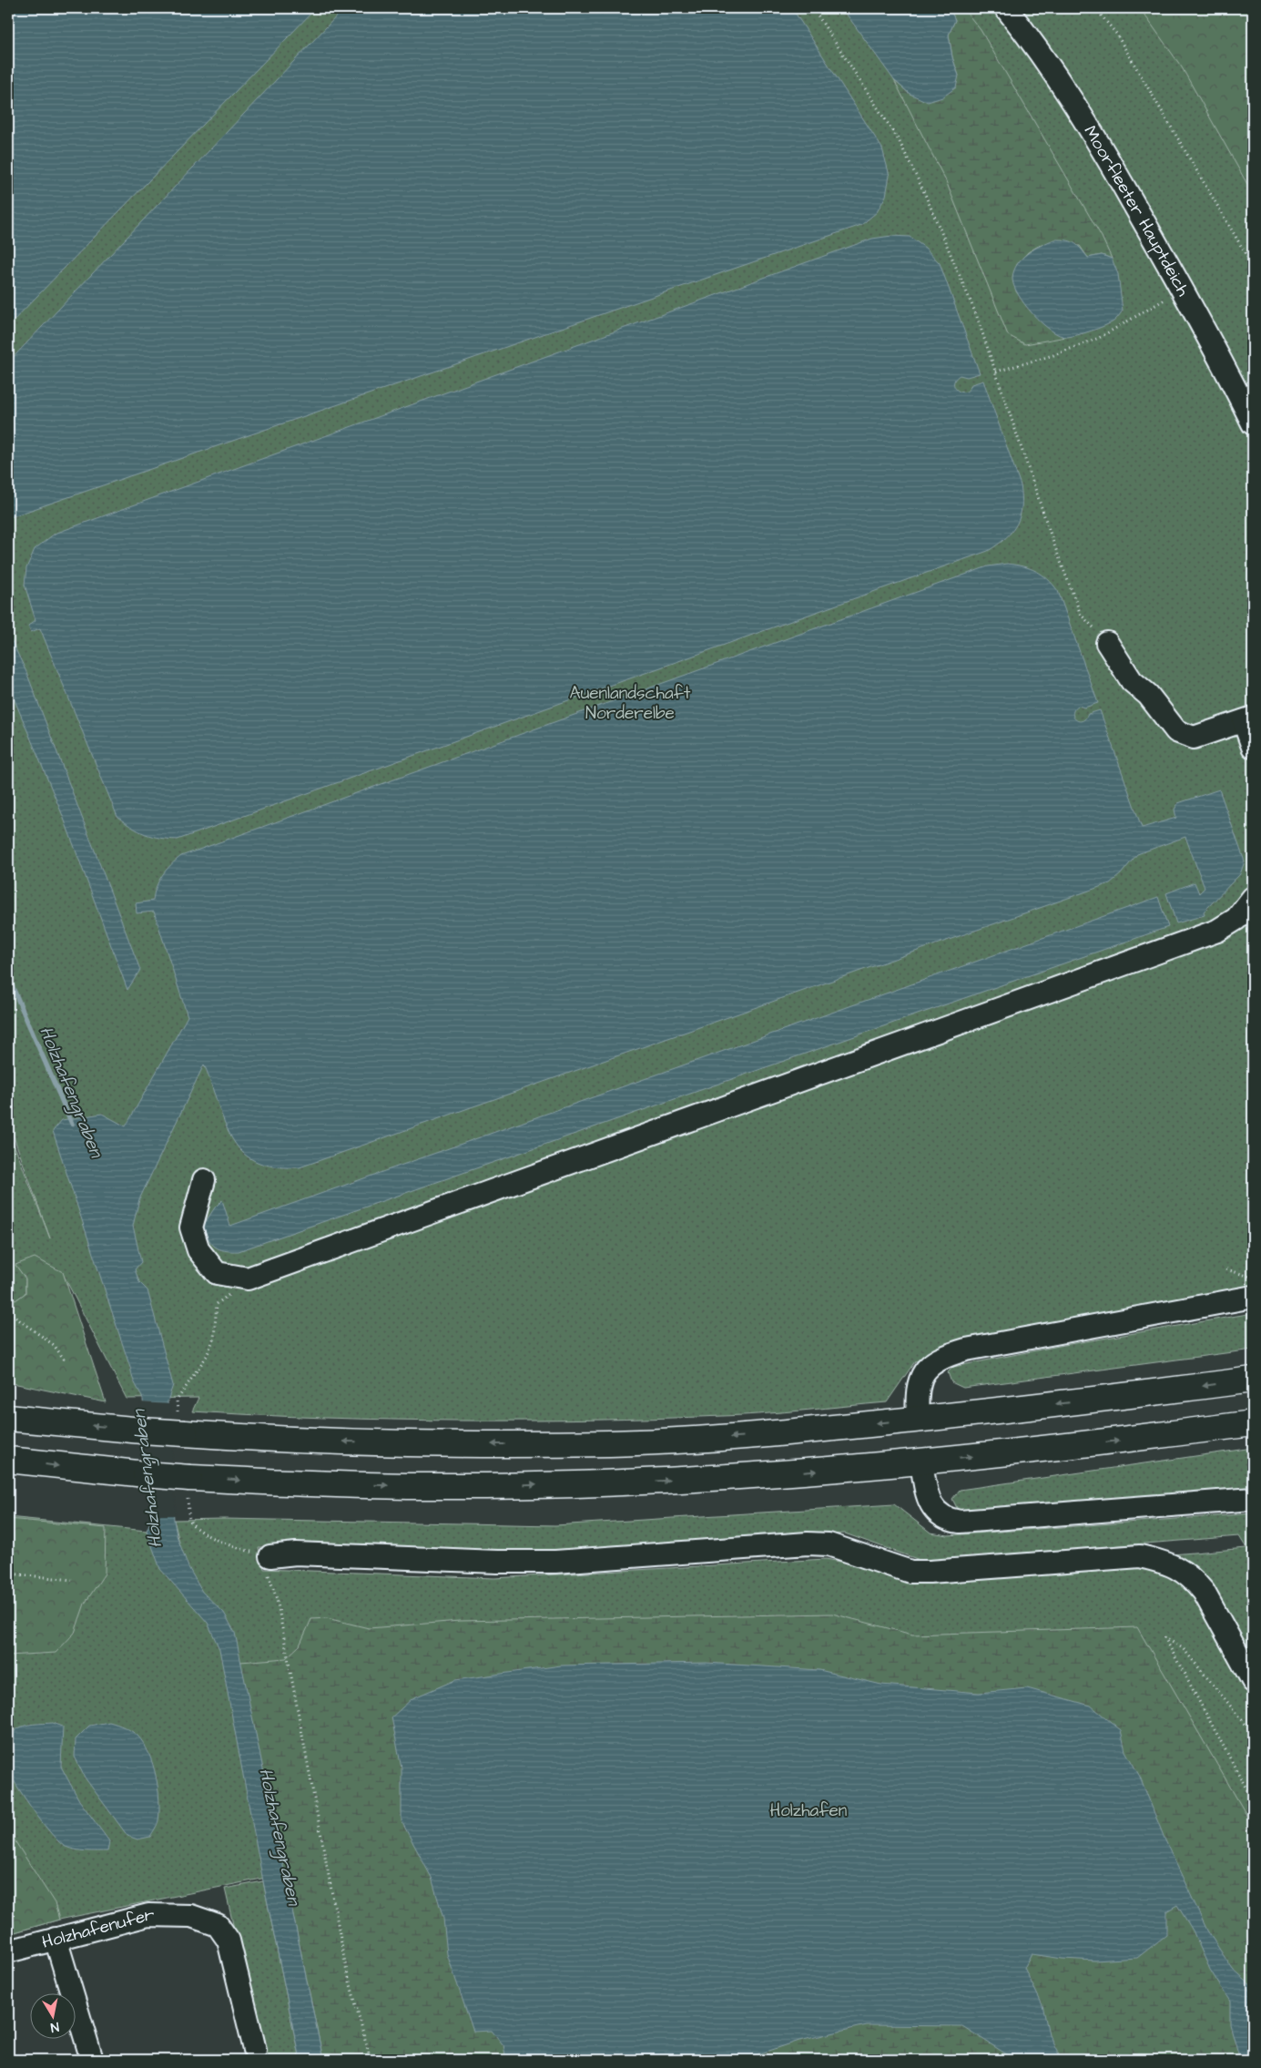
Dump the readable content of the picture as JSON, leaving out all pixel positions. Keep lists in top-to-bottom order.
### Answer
{
  "streets": {
    "street": ["Moorfleeter Hauptdeich", "Holzhafenufer"]
  },
  "water": ["Holzhafengraben"],
  "parks": ["Auenlandschaft Norderelbe", "Holzhafen"],
  "north": "bottom"
}
